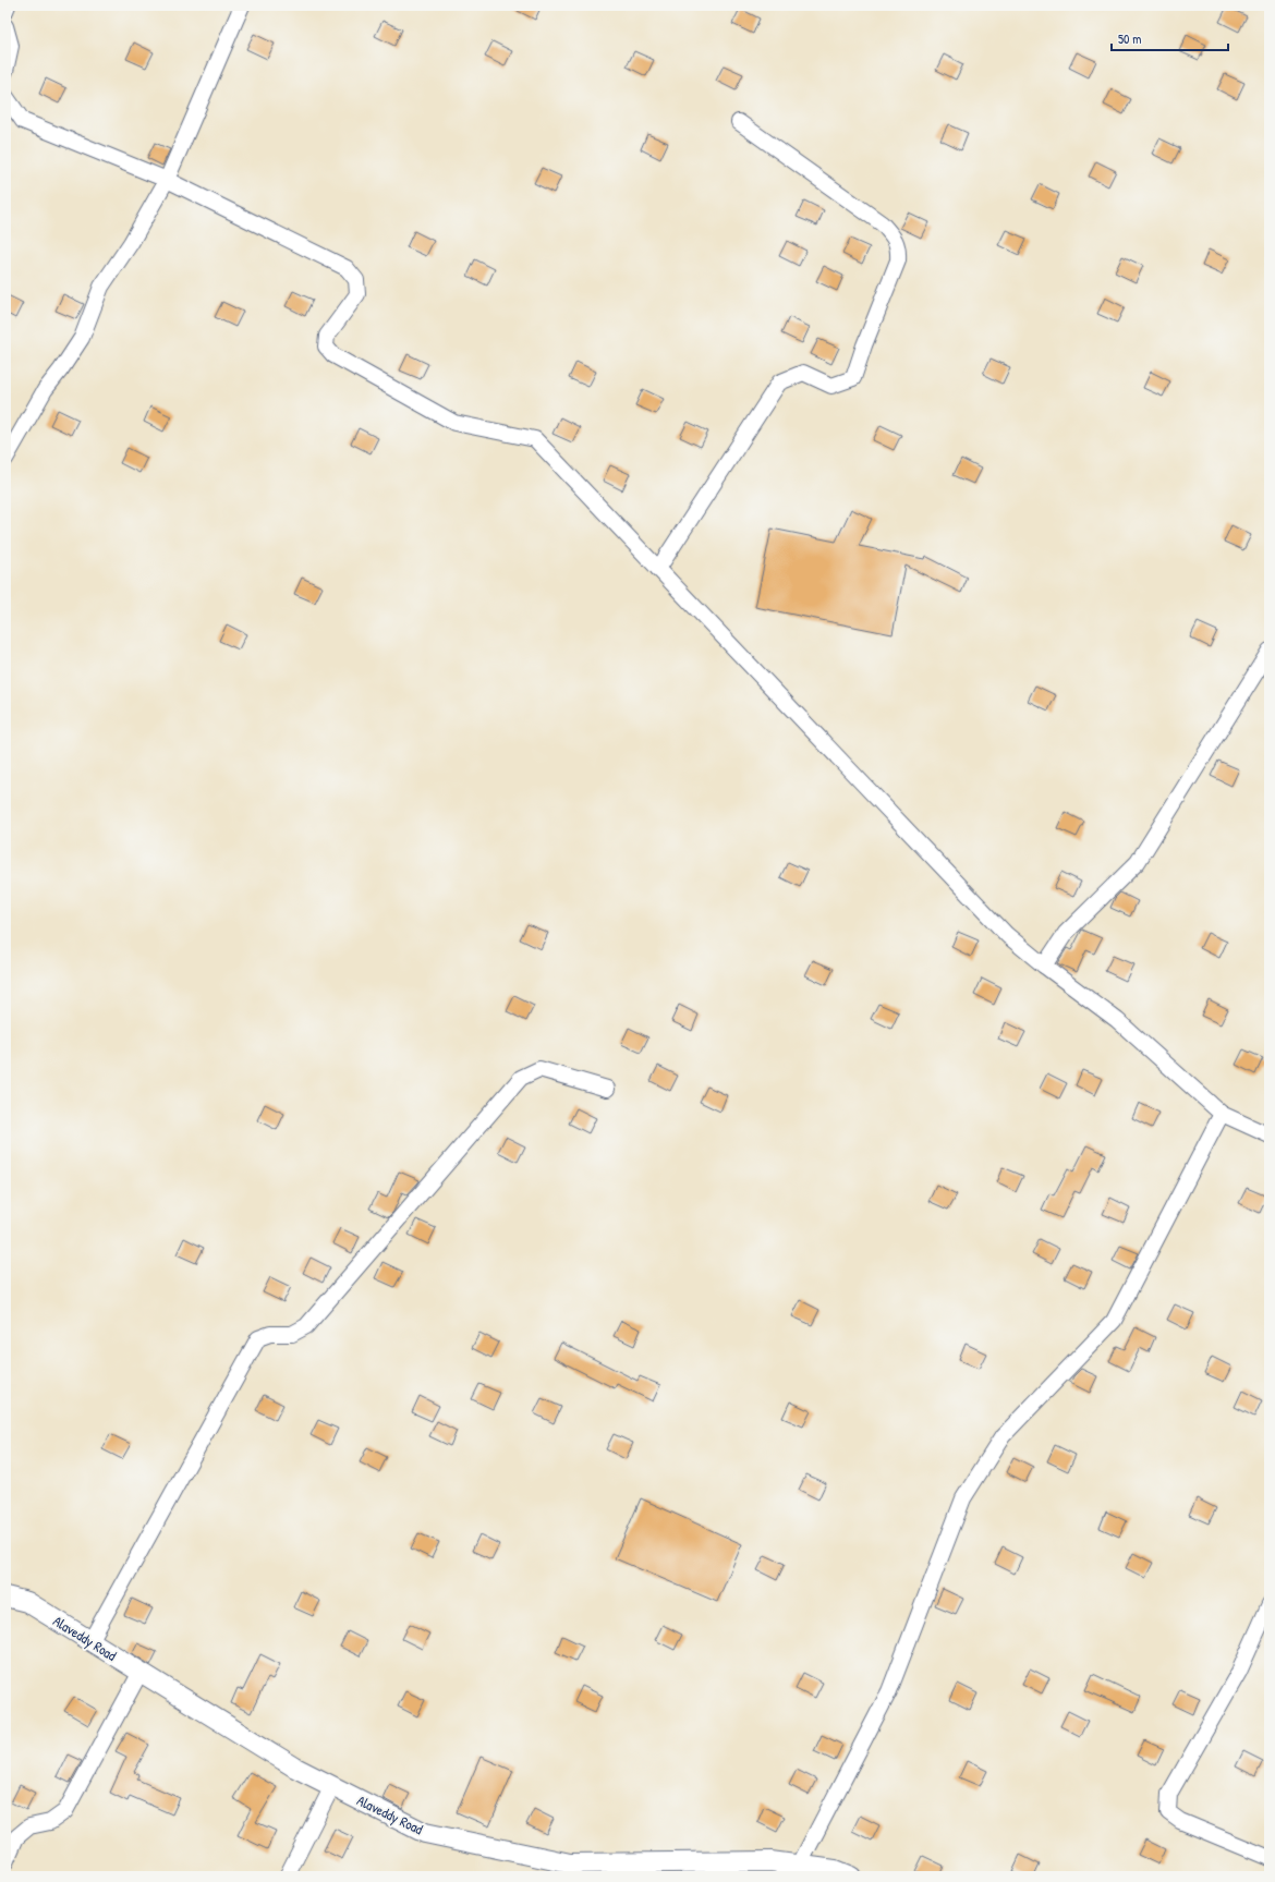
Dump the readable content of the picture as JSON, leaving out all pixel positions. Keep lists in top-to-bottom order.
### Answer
{
  "streets": {
    "street": ["Alaveddy Road"]
  },
  "scale_bar": "50 m"
}
